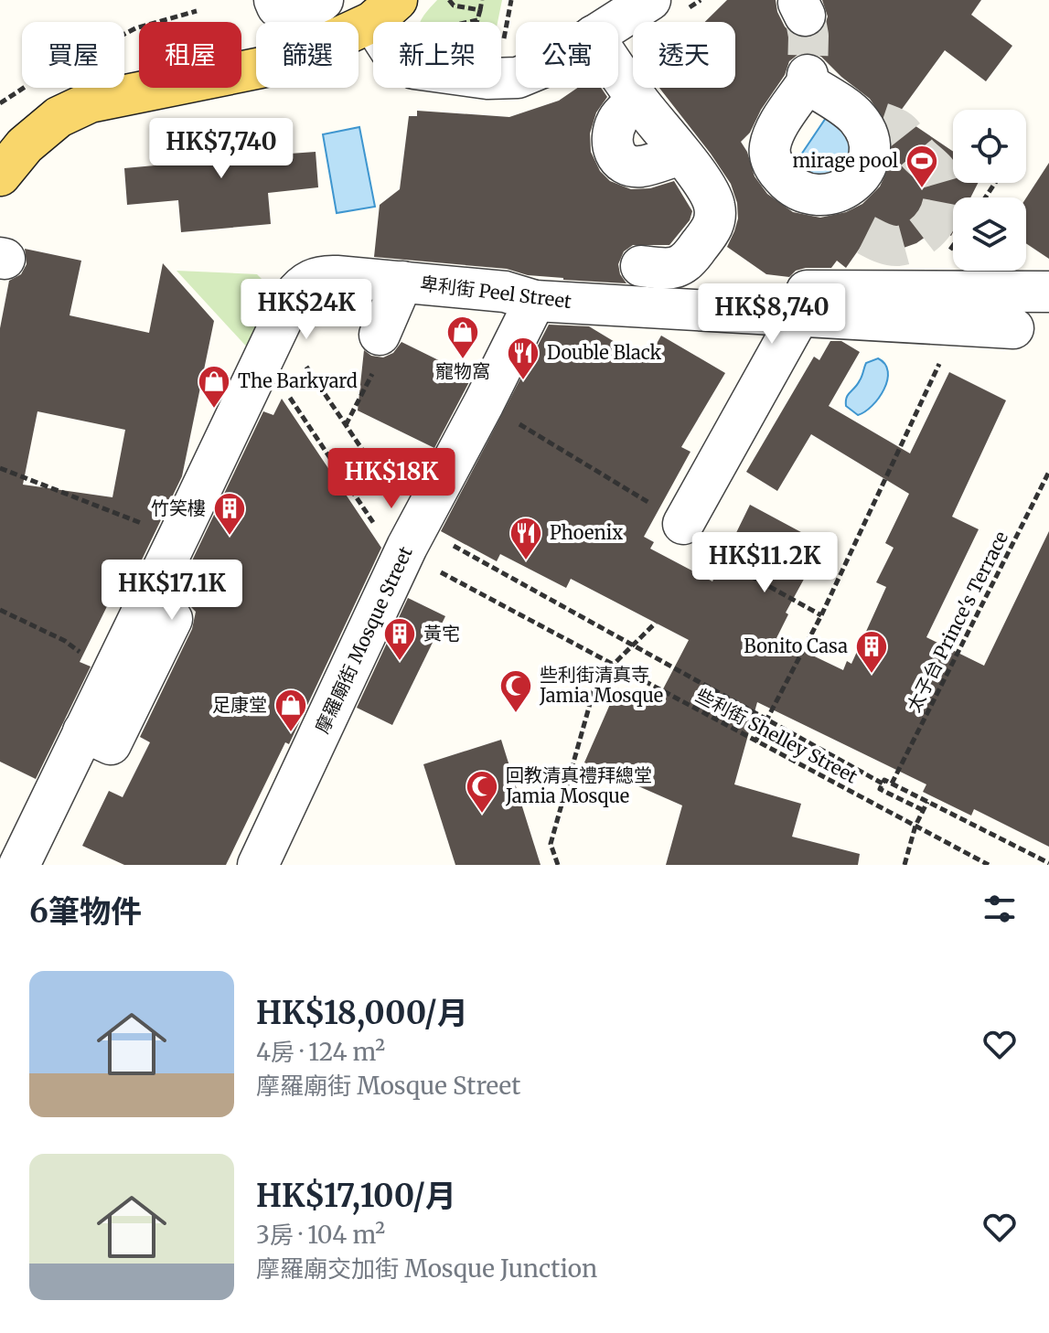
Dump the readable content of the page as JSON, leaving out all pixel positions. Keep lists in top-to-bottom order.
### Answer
{
  "streets": {
    "street": ["卑利街 Peel Street", "摩羅廟街 Mosque Street"],
    "path": ["太子台 Prince's Terrace", "些利街 Shelley Street"]
  },
  "crossings": [
    ["卑利街 Peel Street", "摩羅廟街 Mosque Street"],
    ["太子台 Prince's Terrace", "些利街 Shelley Street"]
  ],
  "places": {
    "sports": ["mirage pool"],
    "shop": ["寵物窩", "The Barkyard", "足康堂"],
    "restaurant": ["Double Black", "Phoenix"],
    "building": ["竹笑樓", "黃宅", "Bonito Casa"],
    "mosque": ["些利街清真寺 Jamia Mosque", "回教清真禮拜總堂 Jamia Mosque"]
  },
  "page": {
    "chip": [
      "買屋",
      "租屋",
      "篩選",
      "新上架",
      "公寓",
      "透天"
    ],
    "price": [
      "HK$7,740",
      "HK$24K",
      "HK$8,740",
      "HK$18K",
      "HK$11.2K",
      "HK$17.1K"
    ],
    "heading": "6筆物件",
    "list": [
      {
        "name": "HK$18,000/月",
        "note": "4房 · 124 m² · 摩羅廟街 Mosque Street"
      },
      {
        "name": "HK$17,100/月",
        "note": "3房 · 104 m² · 摩羅廟交加街 Mosque Junction"
      }
    ]
  }
}
